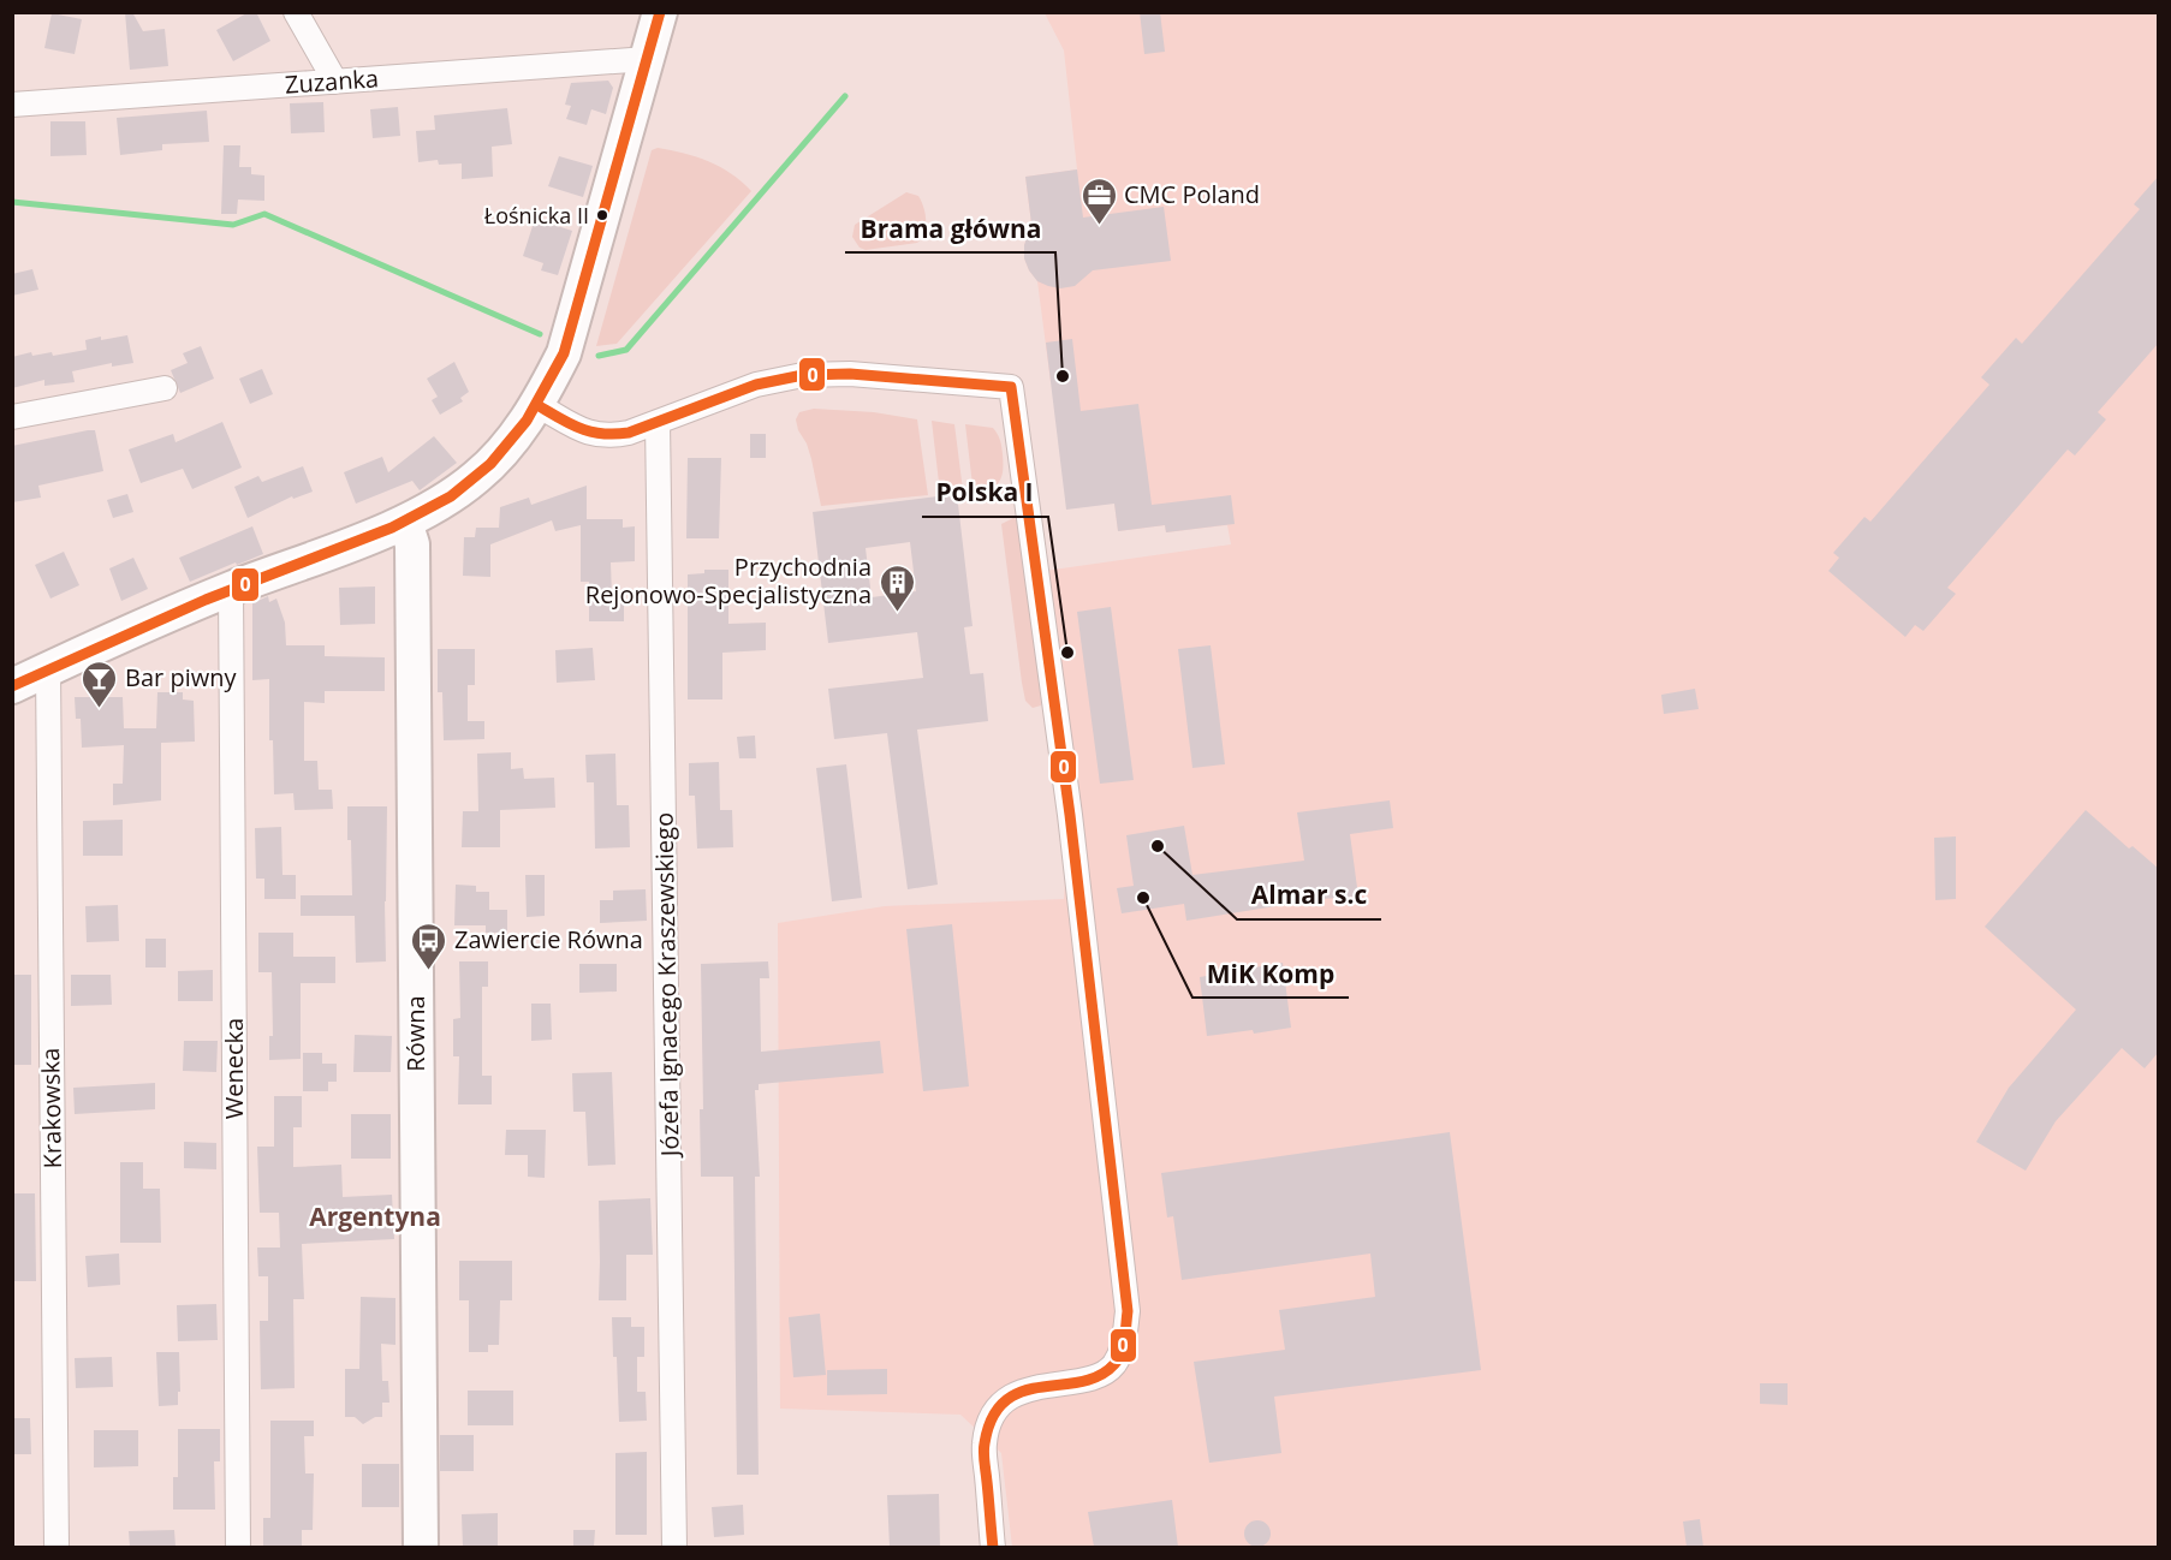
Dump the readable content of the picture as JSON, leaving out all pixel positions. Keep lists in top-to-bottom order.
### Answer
{
  "streets": {
    "street": [
      "Zuzanka",
      "Józefa Ignacego Kraszewskiego",
      "Równa",
      "Wenecka",
      "Krakowska"
    ]
  },
  "districts": ["Argentyna"],
  "places": {
    "other": [
      "Łośnicka II",
      "Brama główna",
      "Polska I",
      "Almar s.c",
      "MiK Komp"
    ],
    "office": ["CMC Poland"],
    "building": ["Przychodnia Rejonowo-Specjalistyczna"],
    "bar": ["Bar piwny"],
    "bus stop": ["Zawiercie Równa"]
  },
  "lines": ["transit line 0"]
}
